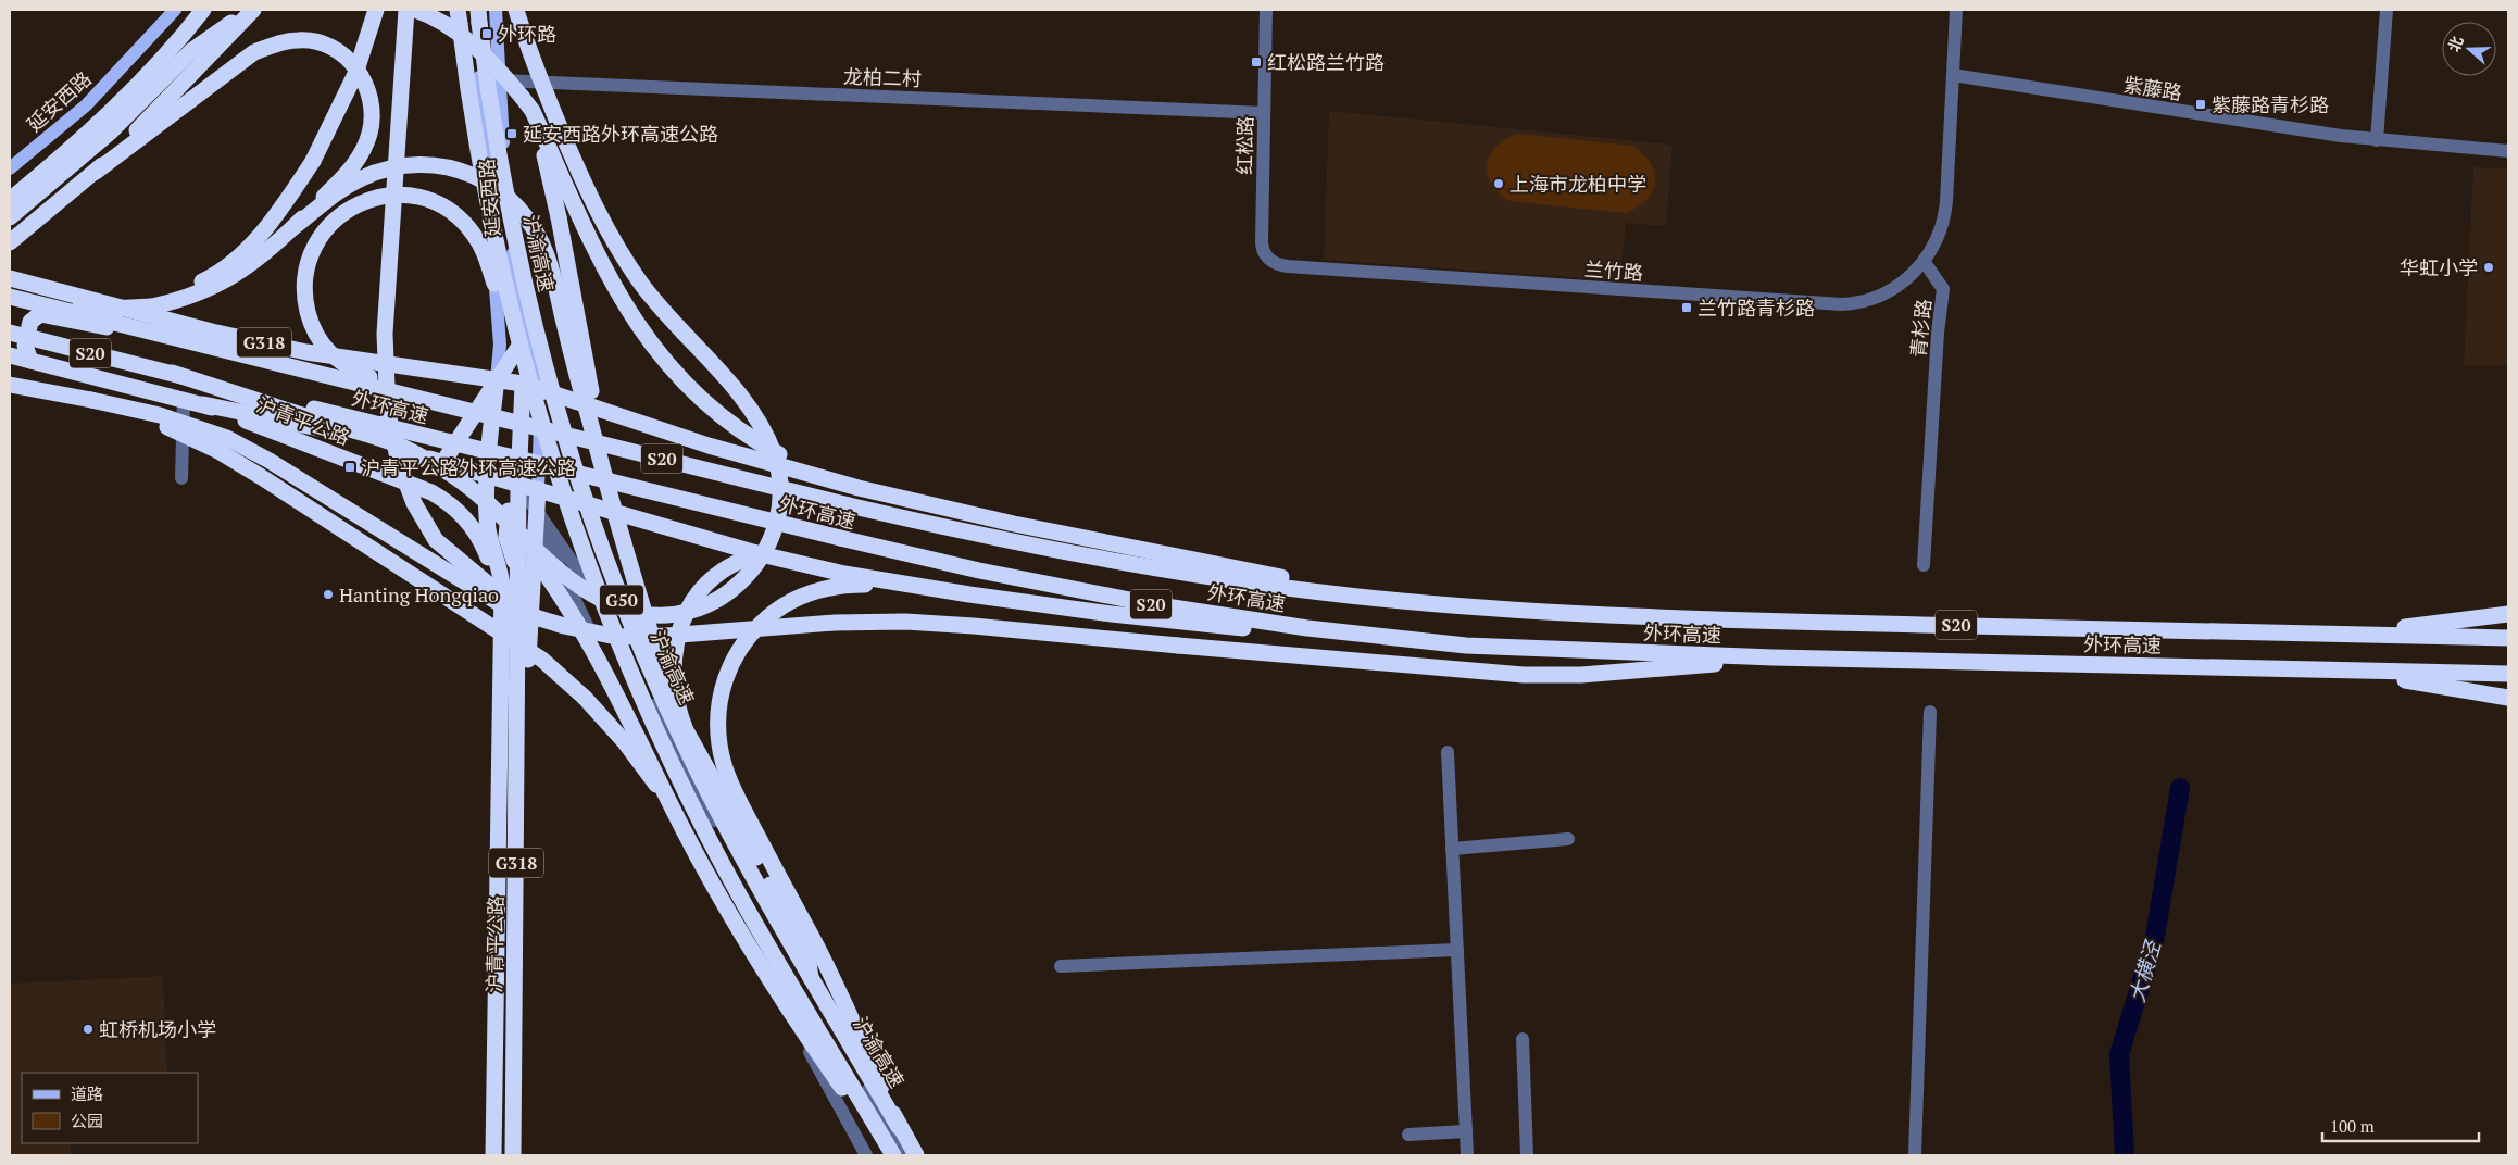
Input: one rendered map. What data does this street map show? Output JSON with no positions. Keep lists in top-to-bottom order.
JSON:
{
  "streets": {
    "highway": [
      "沪渝高速",
      "G318",
      "S20",
      "外环高速",
      "沪青平公路",
      "G50"
    ],
    "main road": ["延安西路"],
    "street": [
      "龙柏二村",
      "紫藤路",
      "红松路",
      "兰竹路",
      "青杉路"
    ]
  },
  "crossings": [
    ["龙柏二村", "延安西路"],
    ["龙柏二村", "红松路"],
    ["延安西路", "沪渝高速"],
    ["延安西路", "G318"],
    ["延安西路", "沪青平公路"],
    ["红松路", "兰竹路"],
    ["兰竹路", "青杉路"],
    ["G318", "沪青平公路"]
  ],
  "water": ["大横泾"],
  "places": {
    "transit": [
      "外环路",
      "红松路兰竹路",
      "紫藤路青杉路",
      "延安西路外环高速公路",
      "兰竹路青杉路",
      "沪青平公路外环高速公路"
    ],
    "other": [
      "上海市龙柏中学",
      "华虹小学",
      "Hanting Hongqiao",
      "虹桥机场小学"
    ]
  },
  "legend": ["道路", "公园"],
  "scale_bar": "100 m",
  "north": "left"
}
